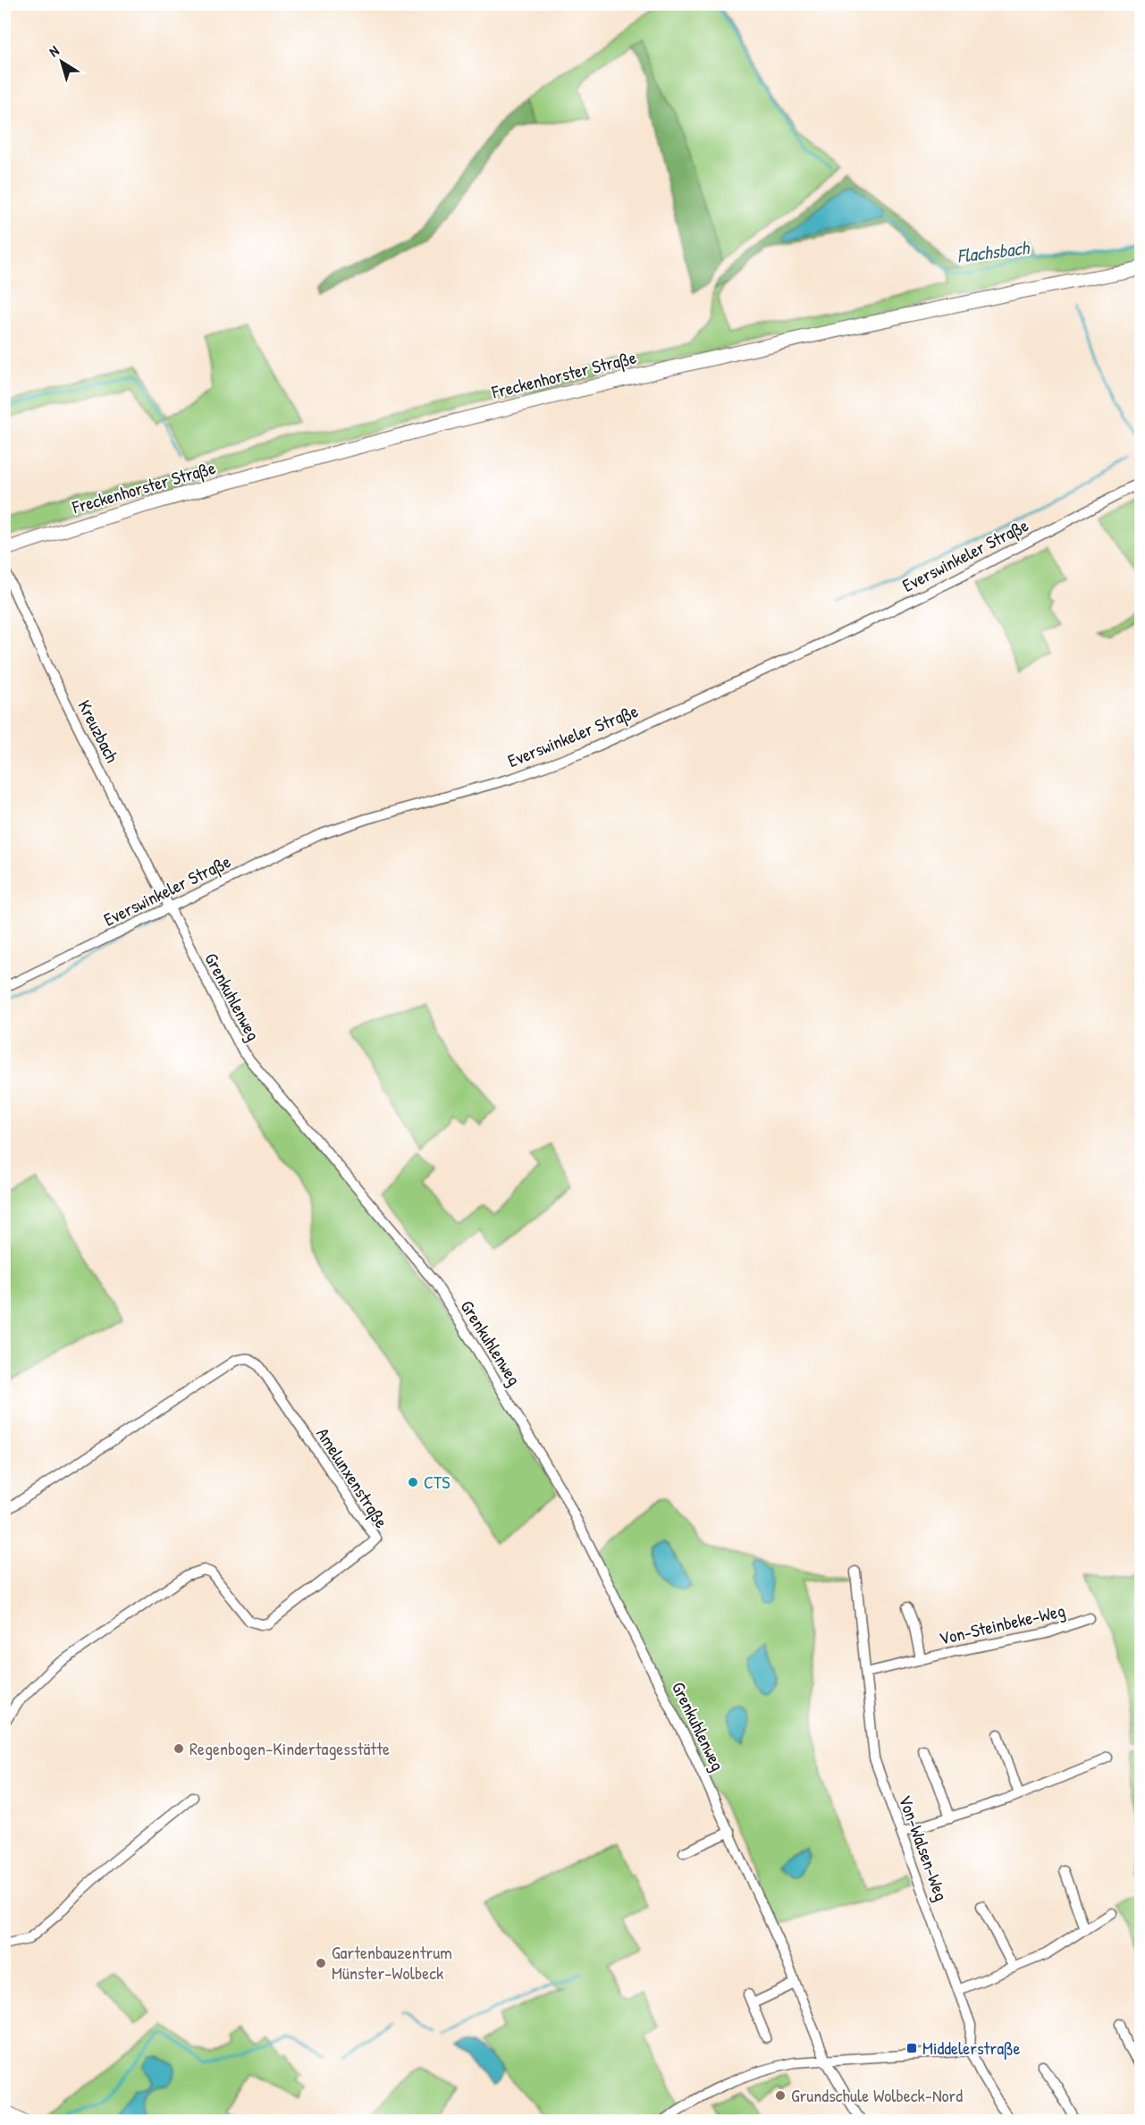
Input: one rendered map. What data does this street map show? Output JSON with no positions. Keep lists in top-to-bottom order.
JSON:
{
  "streets": {
    "main road": ["Freckenhorster Straße"],
    "street": [
      "Everswinkeler Straße",
      "Kreuzbach",
      "Grenkuhlenweg",
      "Amelunxenstraße",
      "Von-Steinbeke-Weg",
      "Von-Walsen-Weg"
    ]
  },
  "crossings": [
    ["Everswinkeler Straße", "Kreuzbach"],
    ["Everswinkeler Straße", "Grenkuhlenweg"],
    ["Kreuzbach", "Grenkuhlenweg"],
    ["Von-Steinbeke-Weg", "Von-Walsen-Weg"]
  ],
  "water": ["Flachsbach"],
  "places": {
    "other": [
      "CTS",
      "Regenbogen-Kindertagesstätte",
      "Gartenbauzentrum Münster-Wolbeck",
      "Grundschule Wolbeck-Nord"
    ],
    "transit": ["Middelerstraße"]
  },
  "north": "top left"
}
